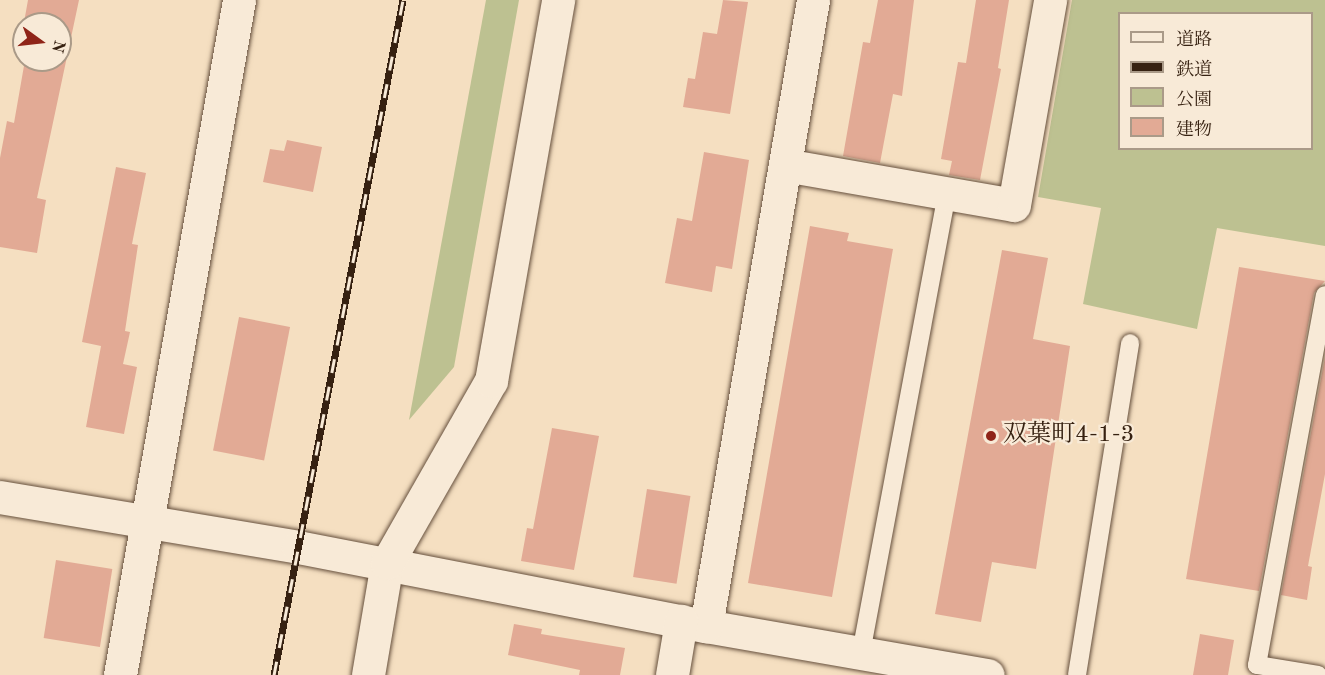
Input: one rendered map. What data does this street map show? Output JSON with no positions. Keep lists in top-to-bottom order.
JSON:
{
  "places": ["双葉町4-1-3"],
  "legend": [
    "道路",
    "鉄道",
    "公園",
    "建物"
  ],
  "north": "right"
}
